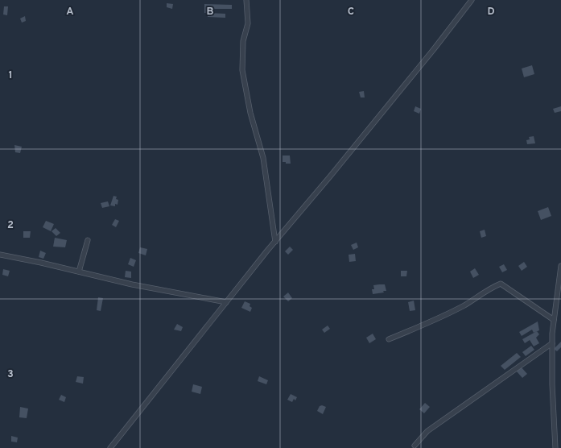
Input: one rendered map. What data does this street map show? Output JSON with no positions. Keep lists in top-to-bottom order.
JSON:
{
  "grid": {
    "columns": [
      "A",
      "B",
      "C",
      "D"
    ],
    "rows": ["1", "2", "3"]
  }
}
